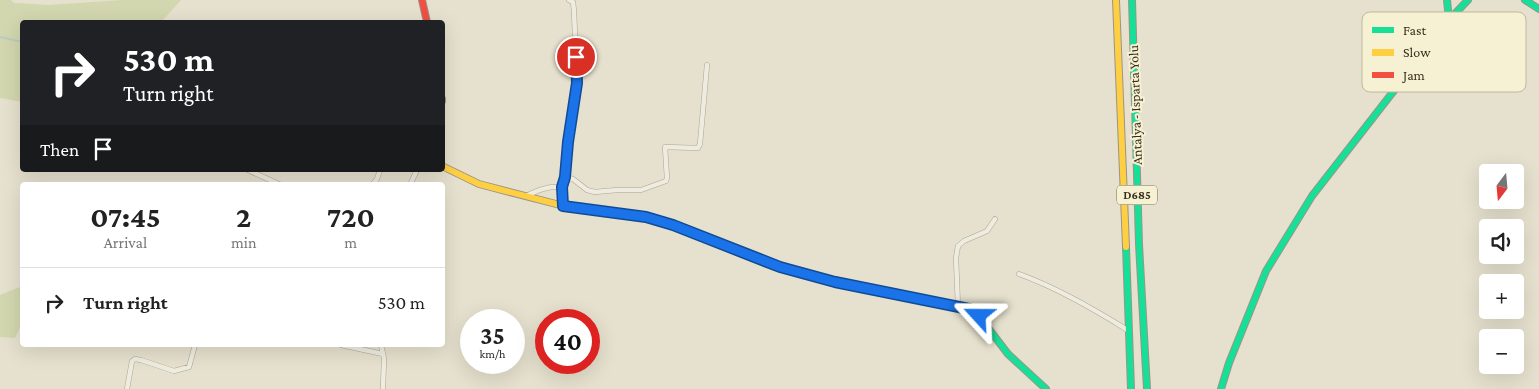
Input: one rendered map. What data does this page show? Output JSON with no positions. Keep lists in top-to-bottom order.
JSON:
{
  "streets": {
    "main road": ["Antalya - Isparta Yolu", "D685"]
  },
  "legend": ["Fast", "Slow", "Jam"],
  "north": "bottom",
  "page": {
    "turn": ["530 m", "Turn right"],
    "then": "Then",
    "map_buttons": ["+", "−"],
    "eta": [
      "07:45",
      "Arrival",
      "2",
      "min",
      "720",
      "m"
    ],
    "list": [
      {
        "name": "Turn right",
        "value": "530 m"
      }
    ],
    "speed": "35 km/h",
    "limit": "40"
  }
}
